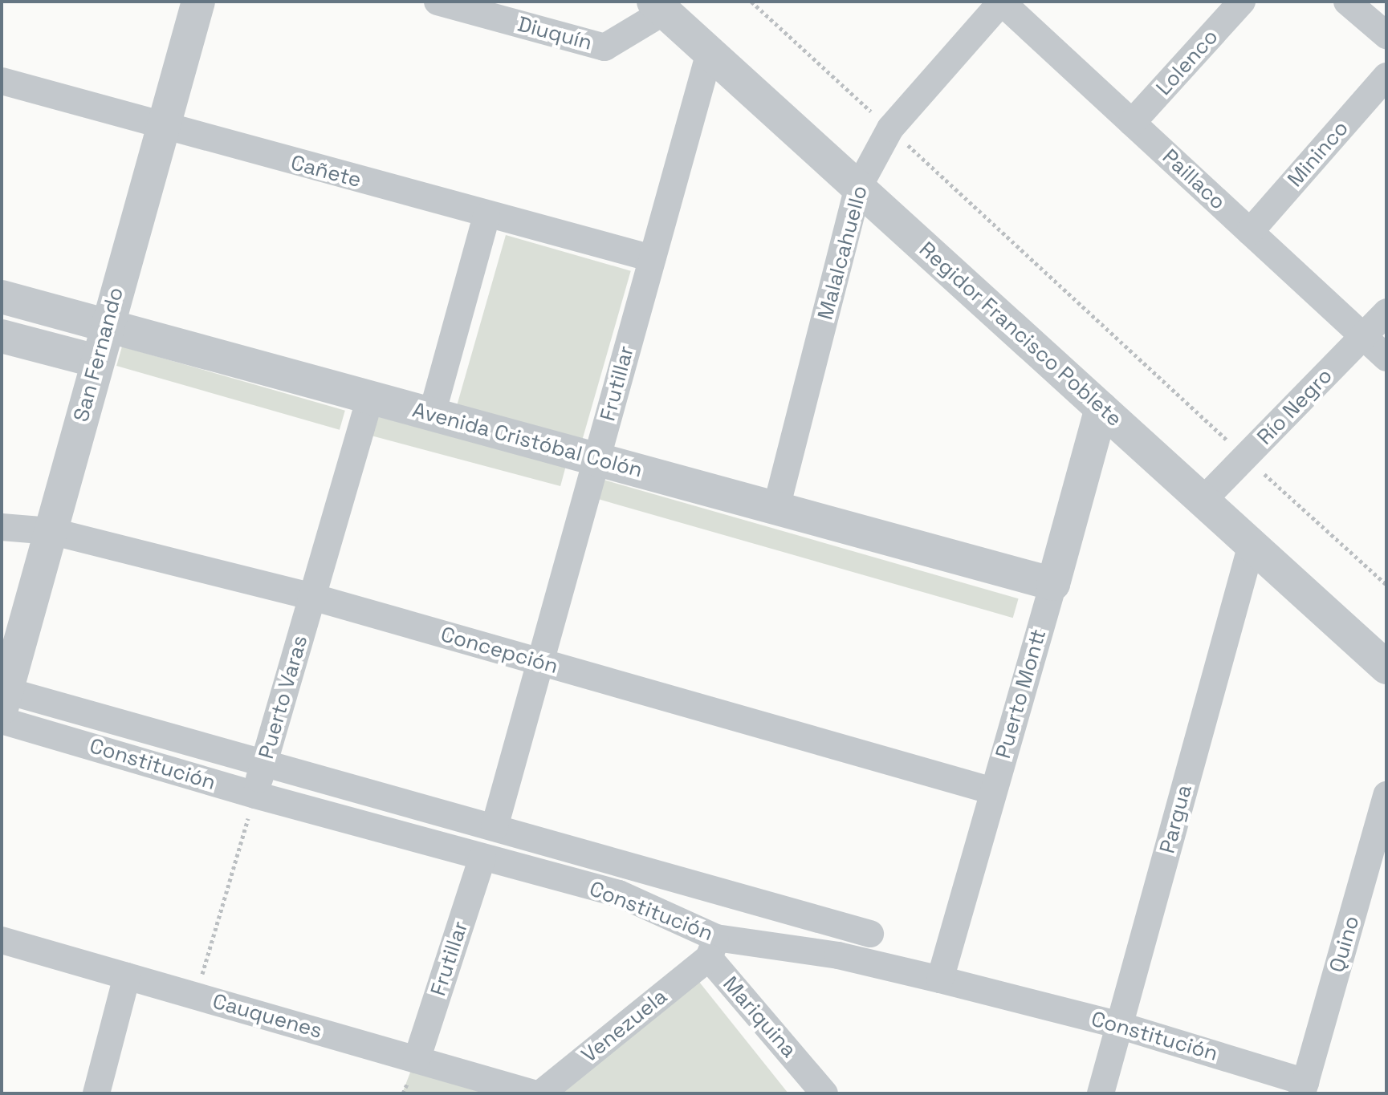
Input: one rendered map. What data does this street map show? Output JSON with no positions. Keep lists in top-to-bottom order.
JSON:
{
  "streets": {
    "street": [
      "Diuquín",
      "Lolenco",
      "Mininco",
      "Cañete",
      "Paillaco",
      "Malalcahuello",
      "Regidor Francisco Poblete",
      "San Fernando",
      "Frutillar",
      "Río Negro",
      "Avenida Cristóbal Colón",
      "Concepción",
      "Puerto Montt",
      "Puerto Varas",
      "Constitución",
      "Pargua",
      "Quino",
      "Cauquenes",
      "Mariquina",
      "Venezuela"
    ]
  },
  "crossings": [
    ["Diuquín", "Regidor Francisco Poblete"],
    ["Lolenco", "Paillaco"],
    ["Mininco", "Paillaco"],
    ["Cañete", "San Fernando"],
    ["Cañete", "Frutillar"],
    ["Paillaco", "Malalcahuello"],
    ["Paillaco", "Río Negro"],
    ["Malalcahuello", "Regidor Francisco Poblete"],
    ["Malalcahuello", "Avenida Cristóbal Colón"],
    ["Regidor Francisco Poblete", "Frutillar"],
    ["Regidor Francisco Poblete", "Río Negro"],
    ["Regidor Francisco Poblete", "Puerto Montt"],
    ["Regidor Francisco Poblete", "Pargua"],
    ["San Fernando", "Avenida Cristóbal Colón"],
    ["San Fernando", "Concepción"],
    ["San Fernando", "Constitución"],
    ["Frutillar", "Avenida Cristóbal Colón"],
    ["Frutillar", "Concepción"],
    ["Frutillar", "Constitución"],
    ["Frutillar", "Cauquenes"],
    ["Avenida Cristóbal Colón", "Puerto Montt"],
    ["Avenida Cristóbal Colón", "Puerto Varas"],
    ["Concepción", "Puerto Montt"],
    ["Concepción", "Puerto Varas"],
    ["Puerto Montt", "Constitución"],
    ["Puerto Varas", "Constitución"],
    ["Constitución", "Pargua"],
    ["Constitución", "Quino"],
    ["Constitución", "Mariquina"],
    ["Constitución", "Venezuela"],
    ["Mariquina", "Venezuela"]
  ]
}
